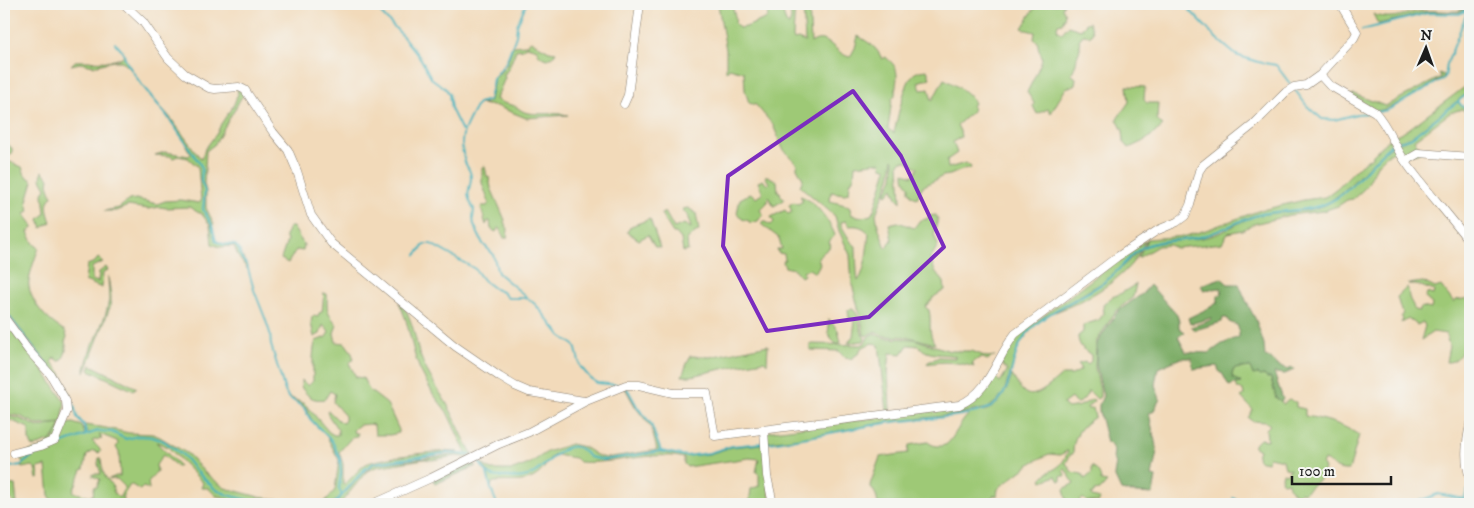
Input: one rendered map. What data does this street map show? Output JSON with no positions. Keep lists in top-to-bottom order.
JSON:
{
  "scale_bar": "100 m",
  "north": "top"
}
